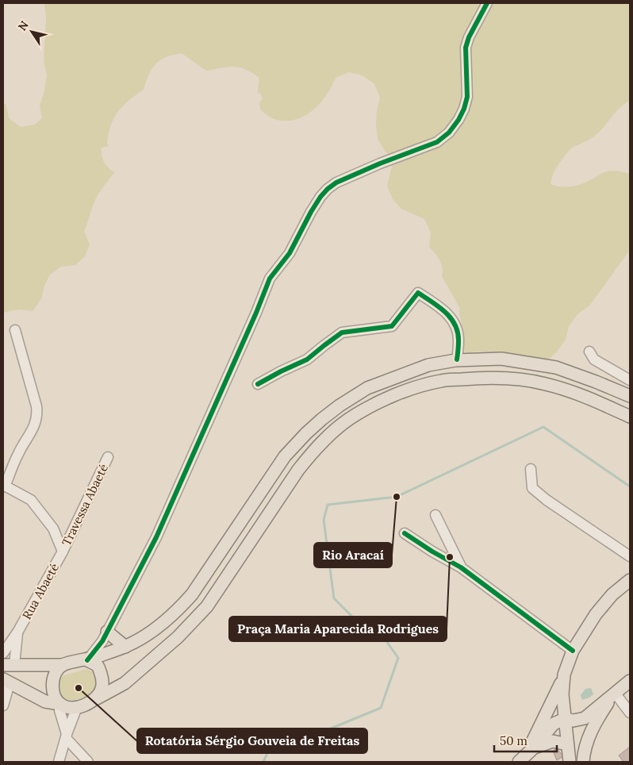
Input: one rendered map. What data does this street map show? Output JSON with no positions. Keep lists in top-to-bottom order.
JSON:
{
  "streets": {
    "street": ["Travessa Abaeté", "Rua Abaeté"]
  },
  "crossings": [
    ["Travessa Abaeté", "Rua Abaeté"]
  ],
  "places": ["Rio Aracaí", "Praça Maria Aparecida Rodrigues", "Rotatória Sérgio Gouveia de Freitas"],
  "scale_bar": "50 m",
  "north": "top left"
}
